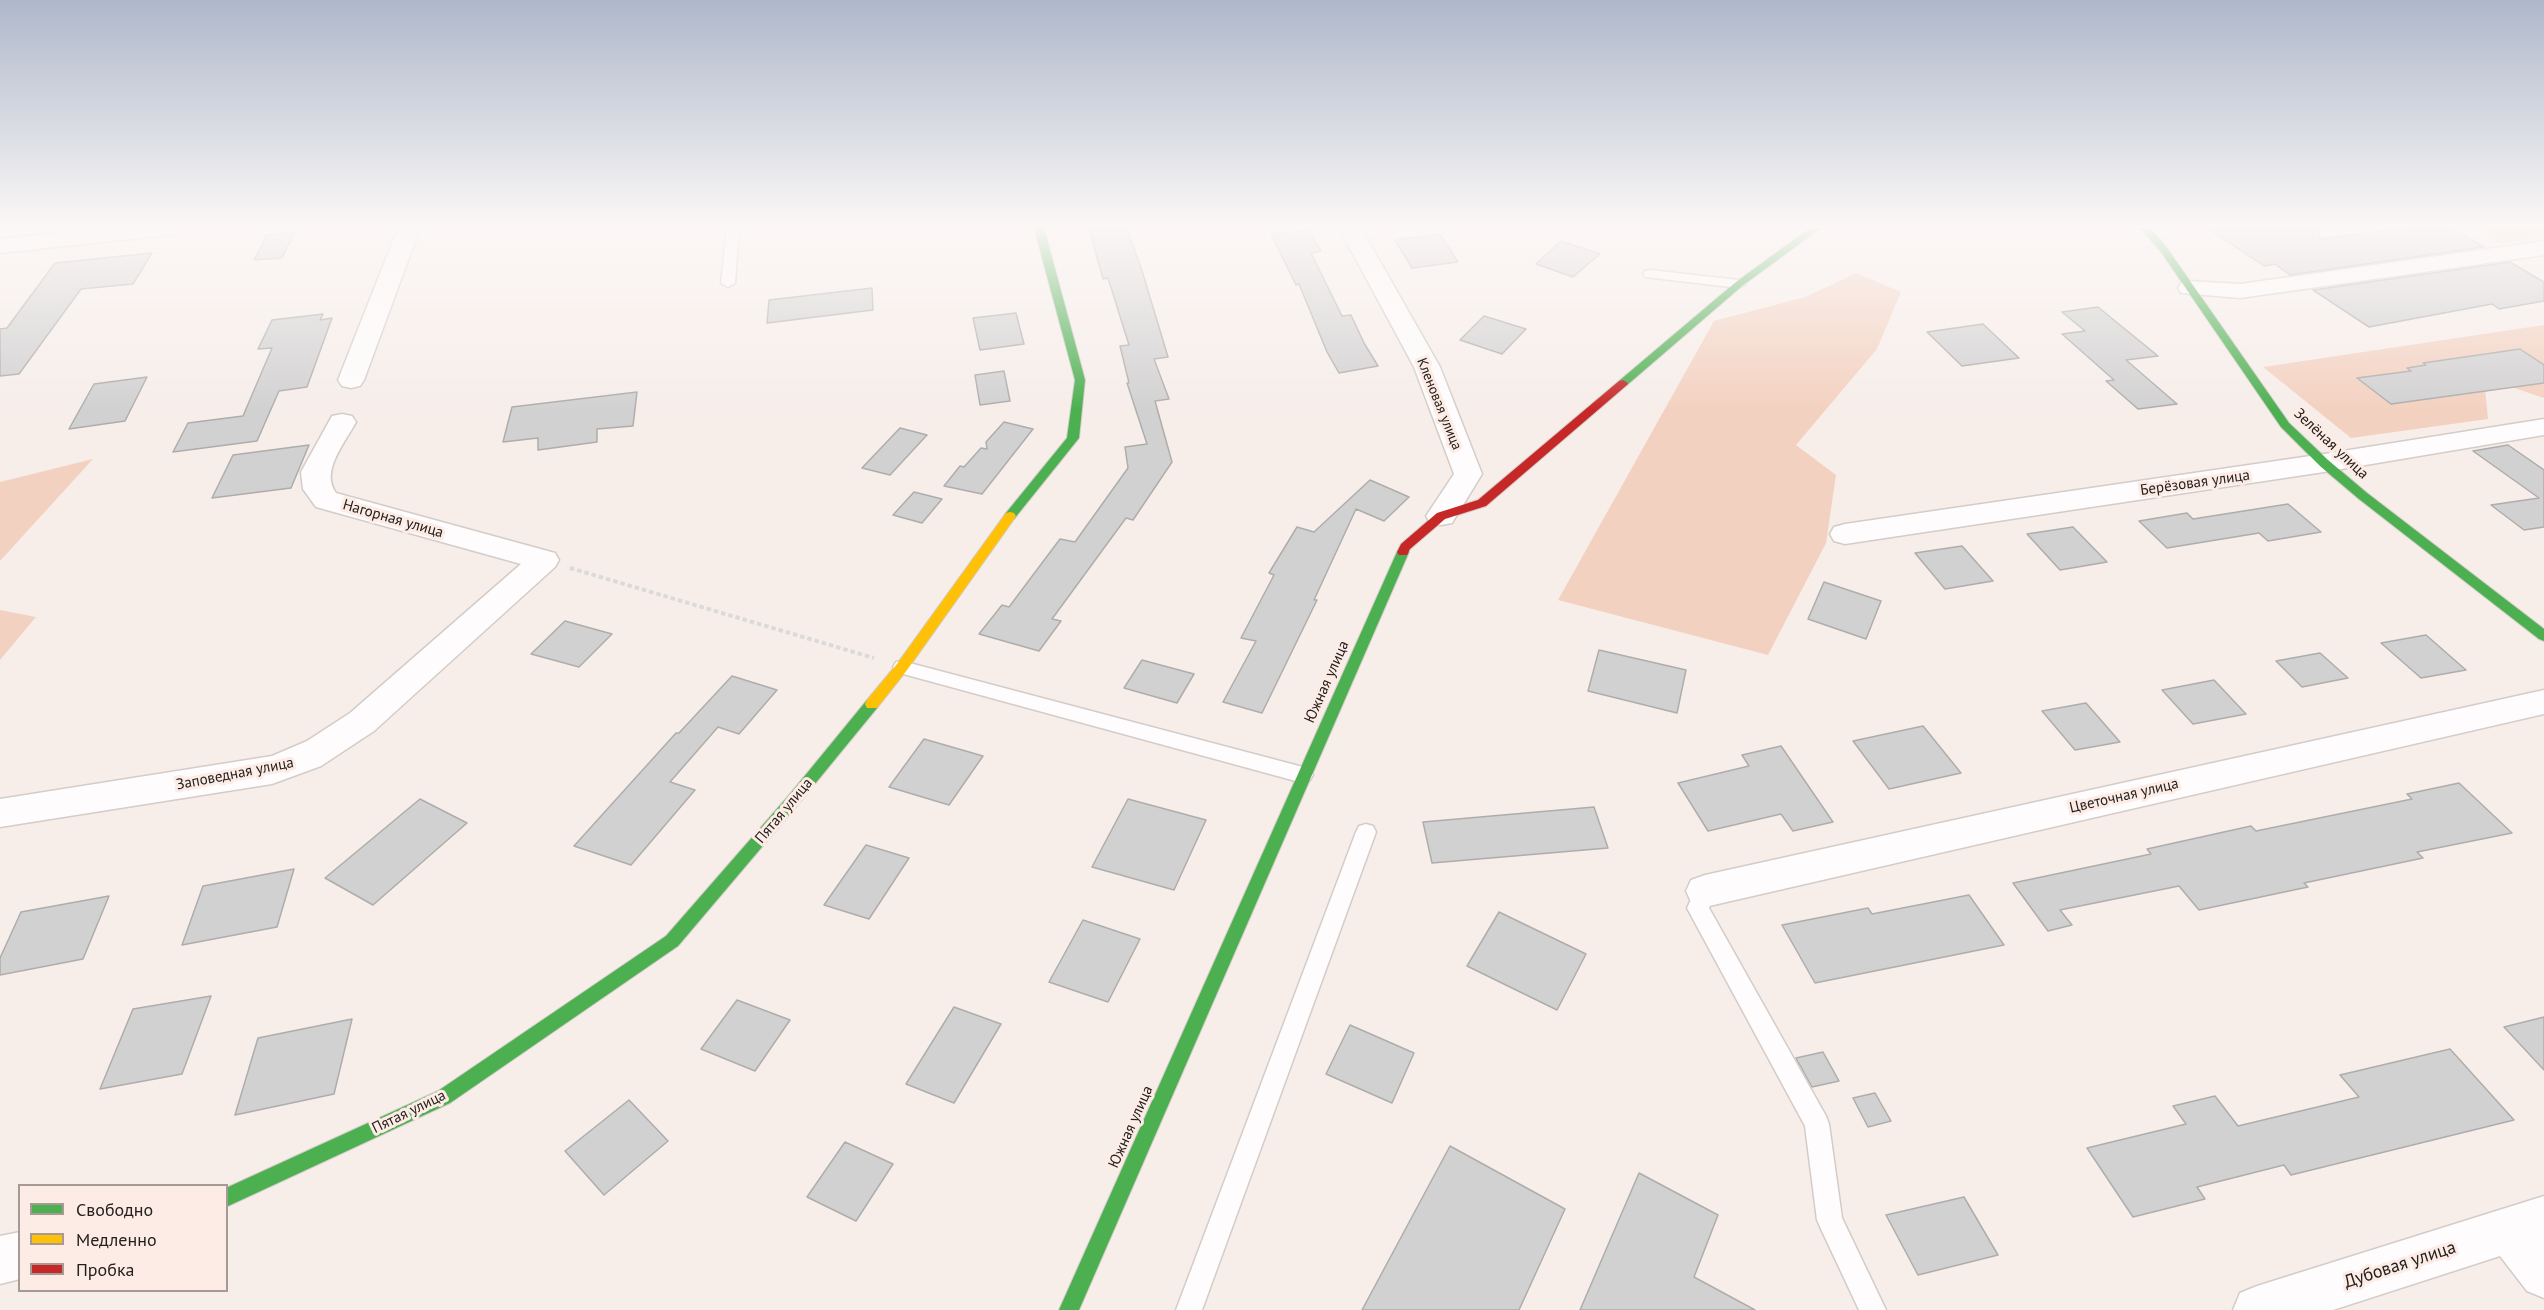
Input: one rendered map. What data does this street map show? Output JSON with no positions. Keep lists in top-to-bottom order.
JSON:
{
  "streets": {
    "street": [
      "Кленовая улица",
      "Зелёная улица",
      "Берёзовая улица",
      "Нагорная улица",
      "Южная улица",
      "Заповедная улица",
      "Цветочная улица",
      "Пятая улица",
      "Дубовая улица"
    ]
  },
  "crossings": [
    ["Кленовая улица", "Южная улица"],
    ["Зелёная улица", "Берёзовая улица"],
    ["Нагорная улица", "Заповедная улица"]
  ],
  "legend": ["Свободно", "Медленно", "Пробка"]
}
